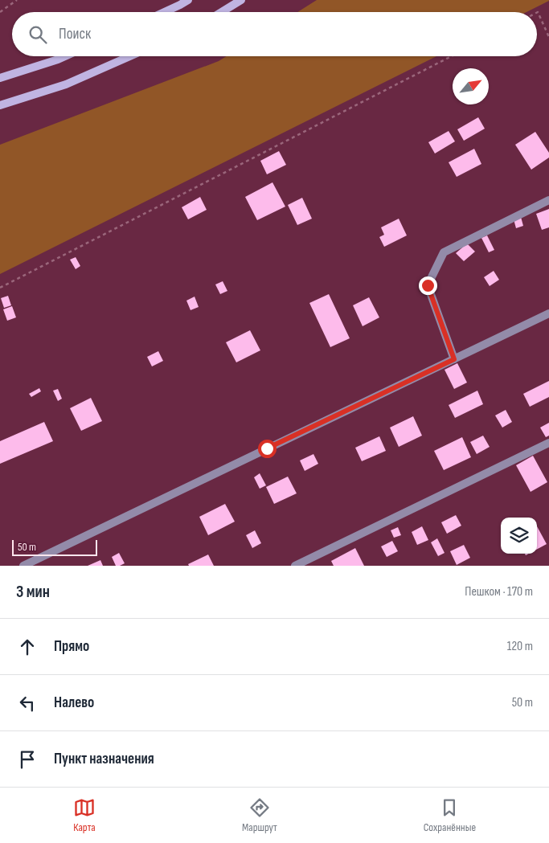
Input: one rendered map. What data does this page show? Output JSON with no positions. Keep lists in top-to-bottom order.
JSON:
{
  "scale_bar": "50 m",
  "north": "top right",
  "page": {
    "search": "Поиск",
    "scale": "50 m",
    "heading": ["3 мин", "Пешком · 170 m"],
    "list": [
      ["Прямо", "120 m"],
      ["Налево", "50 m"],
      "Пункт назначения"
    ],
    "nav": ["Карта", "Маршрут", "Сохранённые"]
  }
}
